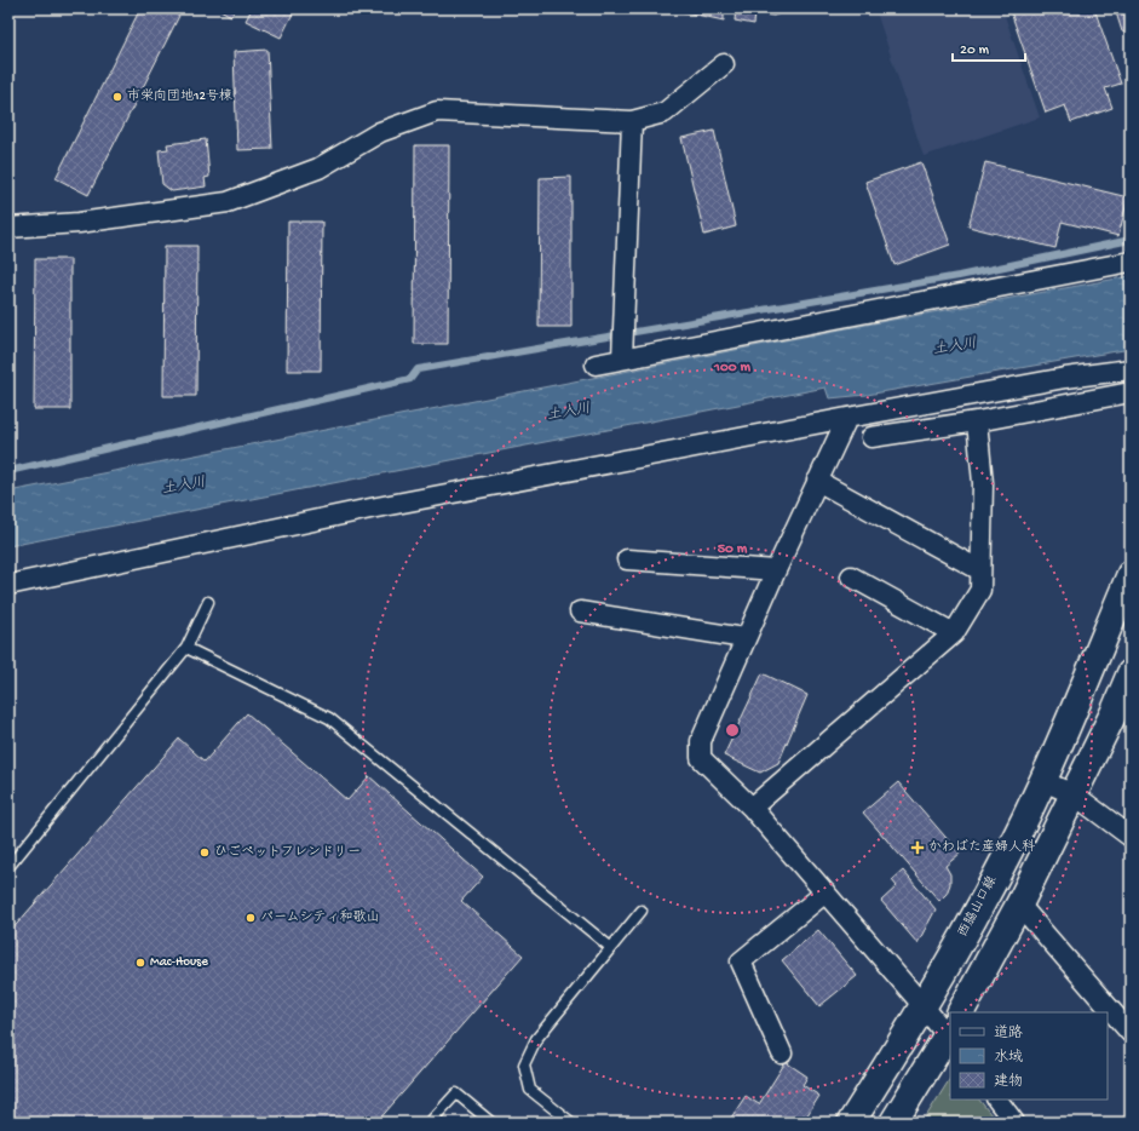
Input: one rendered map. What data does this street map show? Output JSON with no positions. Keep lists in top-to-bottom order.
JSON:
{
  "streets": {
    "street": ["西脇山口線"]
  },
  "water": ["土入川"],
  "places": {
    "other": [
      "市栄向団地12号棟",
      "ひごペットフレンドリー",
      "パームシティ和歌山",
      "Mac-House"
    ],
    "health": ["かわばた産婦人科"]
  },
  "legend": ["道路", "水域", "建物"],
  "scale_bar": "20 m",
  "rings": ["100 m", "50 m"]
}
